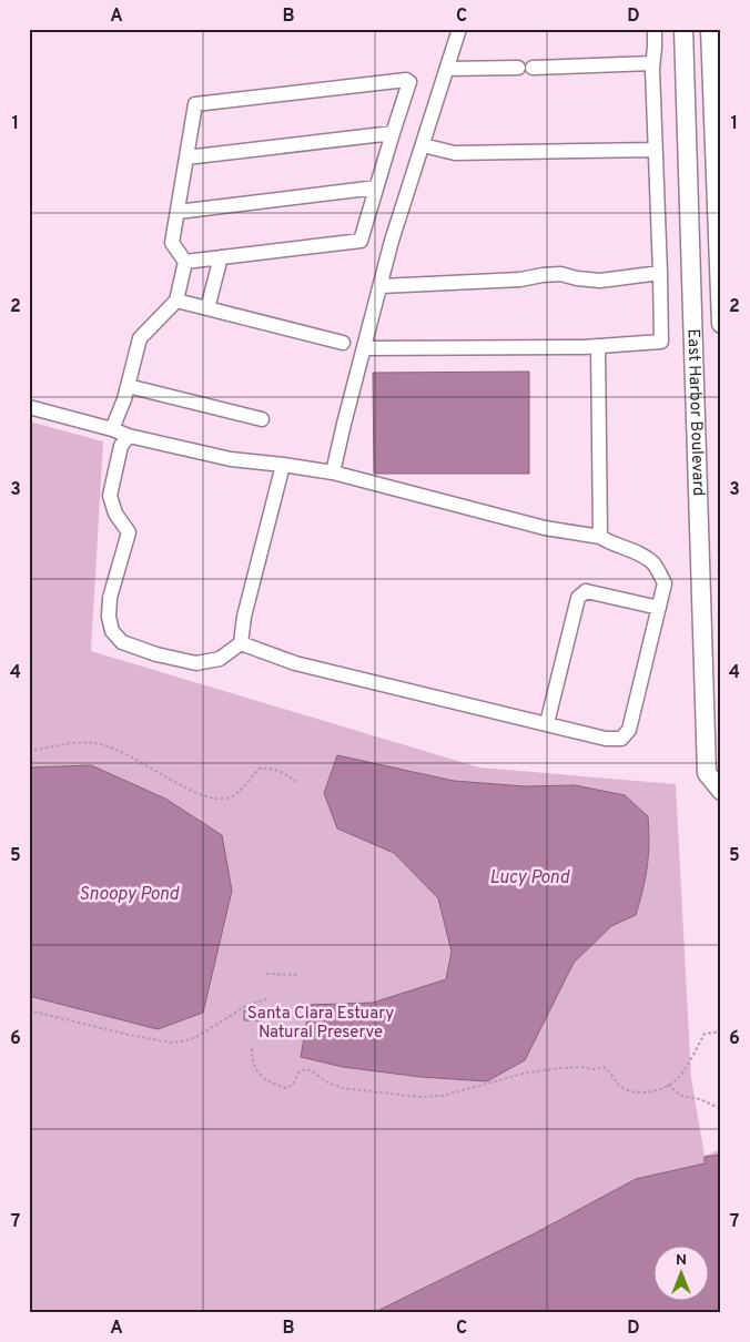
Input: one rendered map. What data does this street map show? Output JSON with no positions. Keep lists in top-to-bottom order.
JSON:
{
  "streets": {
    "main road": ["East Harbor Boulevard"]
  },
  "water": ["Lucy Pond", "Snoopy Pond"],
  "parks": ["Santa Clara Estuary Natural Preserve"],
  "north": "top",
  "grid": {
    "columns": [
      "A",
      "B",
      "C",
      "D"
    ],
    "rows": [
      "1",
      "2",
      "3",
      "4",
      "5",
      "6",
      "7"
    ]
  }
}
